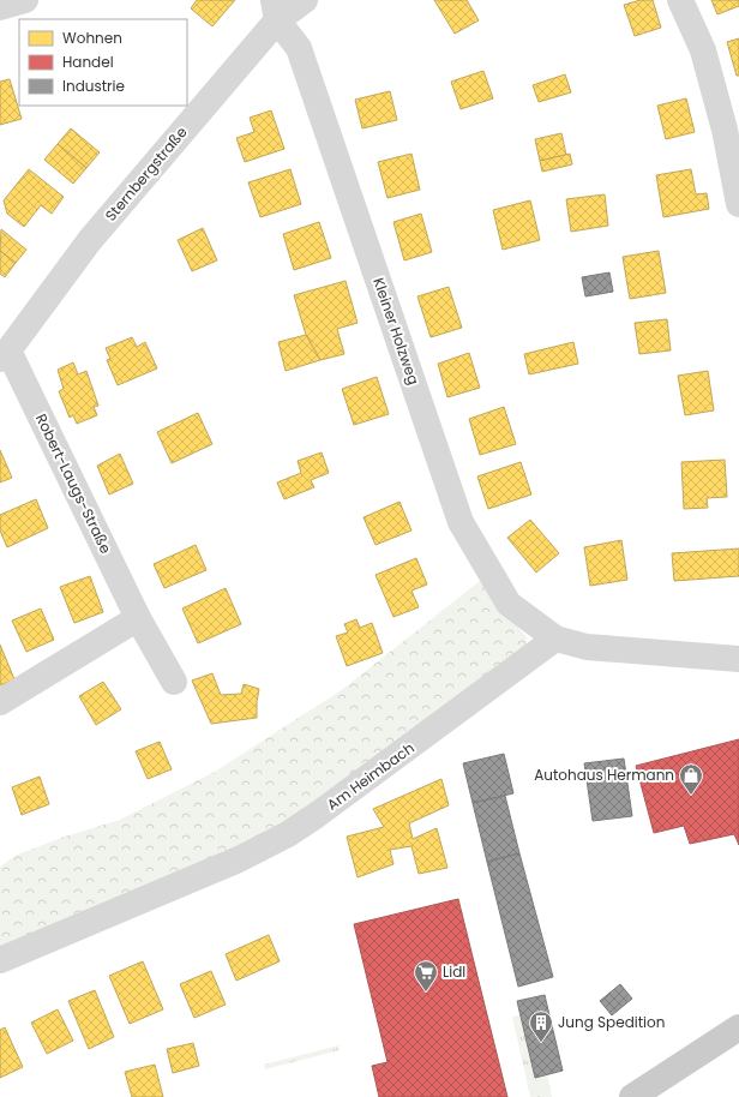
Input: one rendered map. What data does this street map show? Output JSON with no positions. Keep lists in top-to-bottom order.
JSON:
{
  "streets": {
    "street": [
      "Sternbergstraße",
      "Kleiner Holzweg",
      "Robert-Laugs-Straße",
      "Am Heimbach"
    ]
  },
  "crossings": [
    ["Sternbergstraße", "Kleiner Holzweg"],
    ["Sternbergstraße", "Robert-Laugs-Straße"],
    ["Kleiner Holzweg", "Am Heimbach"]
  ],
  "places": {
    "shop": ["Autohaus Hermann"],
    "supermarket": ["Lidl"],
    "building": ["Jung Spedition"]
  },
  "legend": ["Wohnen", "Handel", "Industrie"]
}
